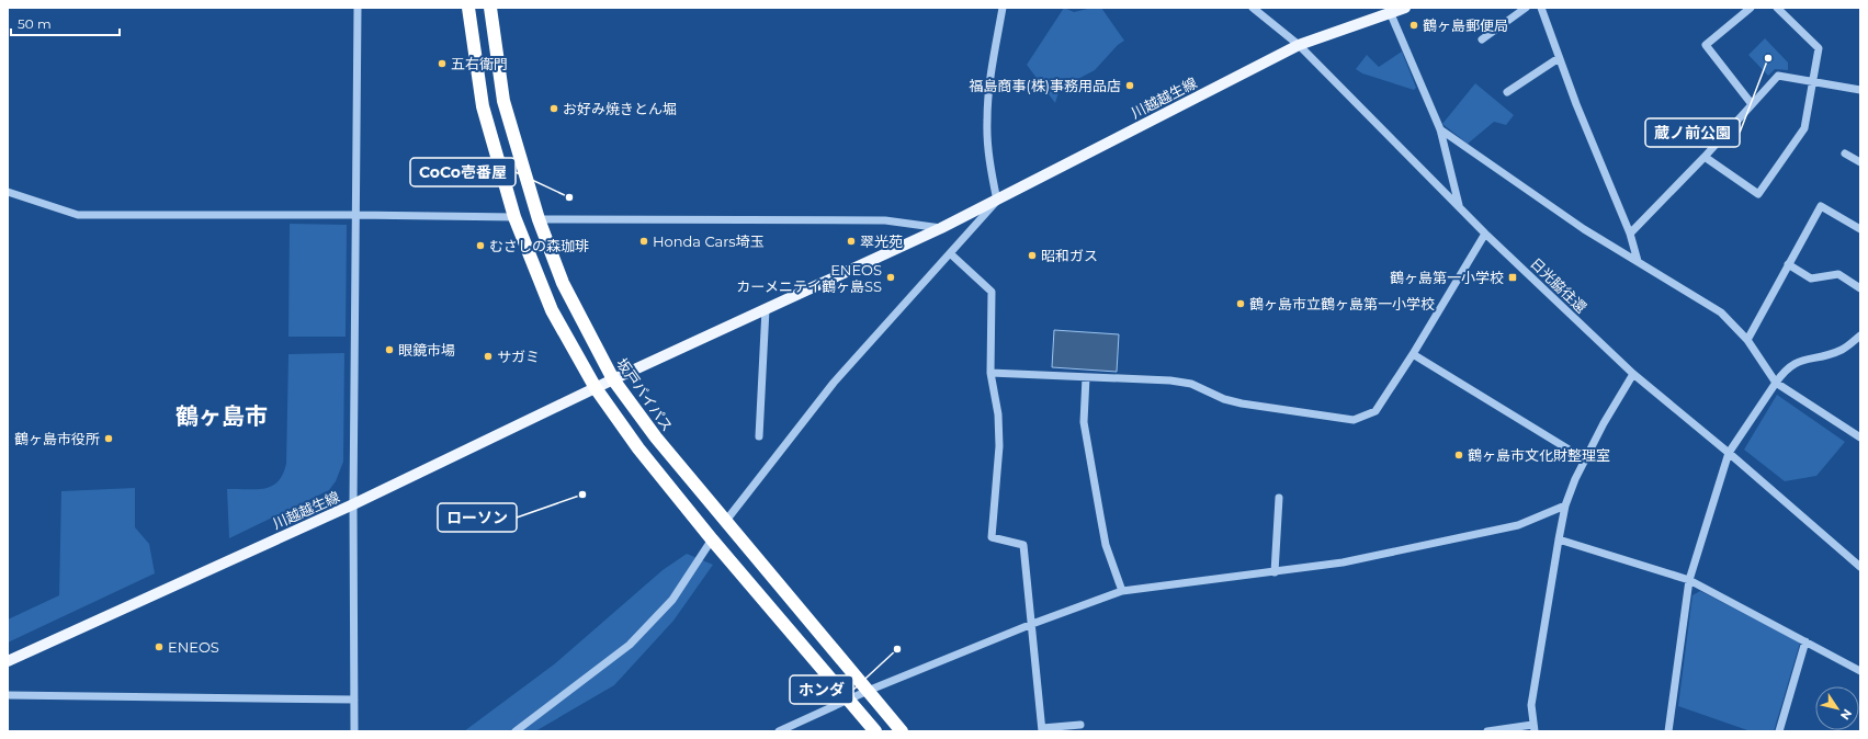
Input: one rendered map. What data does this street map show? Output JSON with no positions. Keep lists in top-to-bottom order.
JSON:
{
  "streets": {
    "highway": ["坂戸バイパス"],
    "main road": ["川越越生線"],
    "street": ["日光脇往還"]
  },
  "crossings": [
    ["川越越生線", "日光脇往還"],
    ["川越越生線", "坂戸バイパス"]
  ],
  "districts": ["鶴ヶ島市"],
  "places": {
    "other": [
      "鶴ヶ島郵便局",
      "蔵ノ前公園",
      "五右衛門",
      "福島商事(株)事務用品店",
      "お好み焼きとん堀",
      "CoCo壱番屋",
      "Honda Cars埼玉",
      "翠光苑",
      "むさしの森珈琲",
      "昭和ガス",
      "ENEOS カーメニテイ鶴ヶ島SS",
      "鶴ヶ島市立鶴ヶ島第一小学校",
      "眼鏡市場",
      "サガミ",
      "鶴ヶ島市役所",
      "鶴ヶ島市文化財整理室",
      "ローソン",
      "ENEOS",
      "ホンダ"
    ],
    "transit": ["鶴ヶ島第一小学校"]
  },
  "scale_bar": "50 m",
  "north": "bottom right"
}
